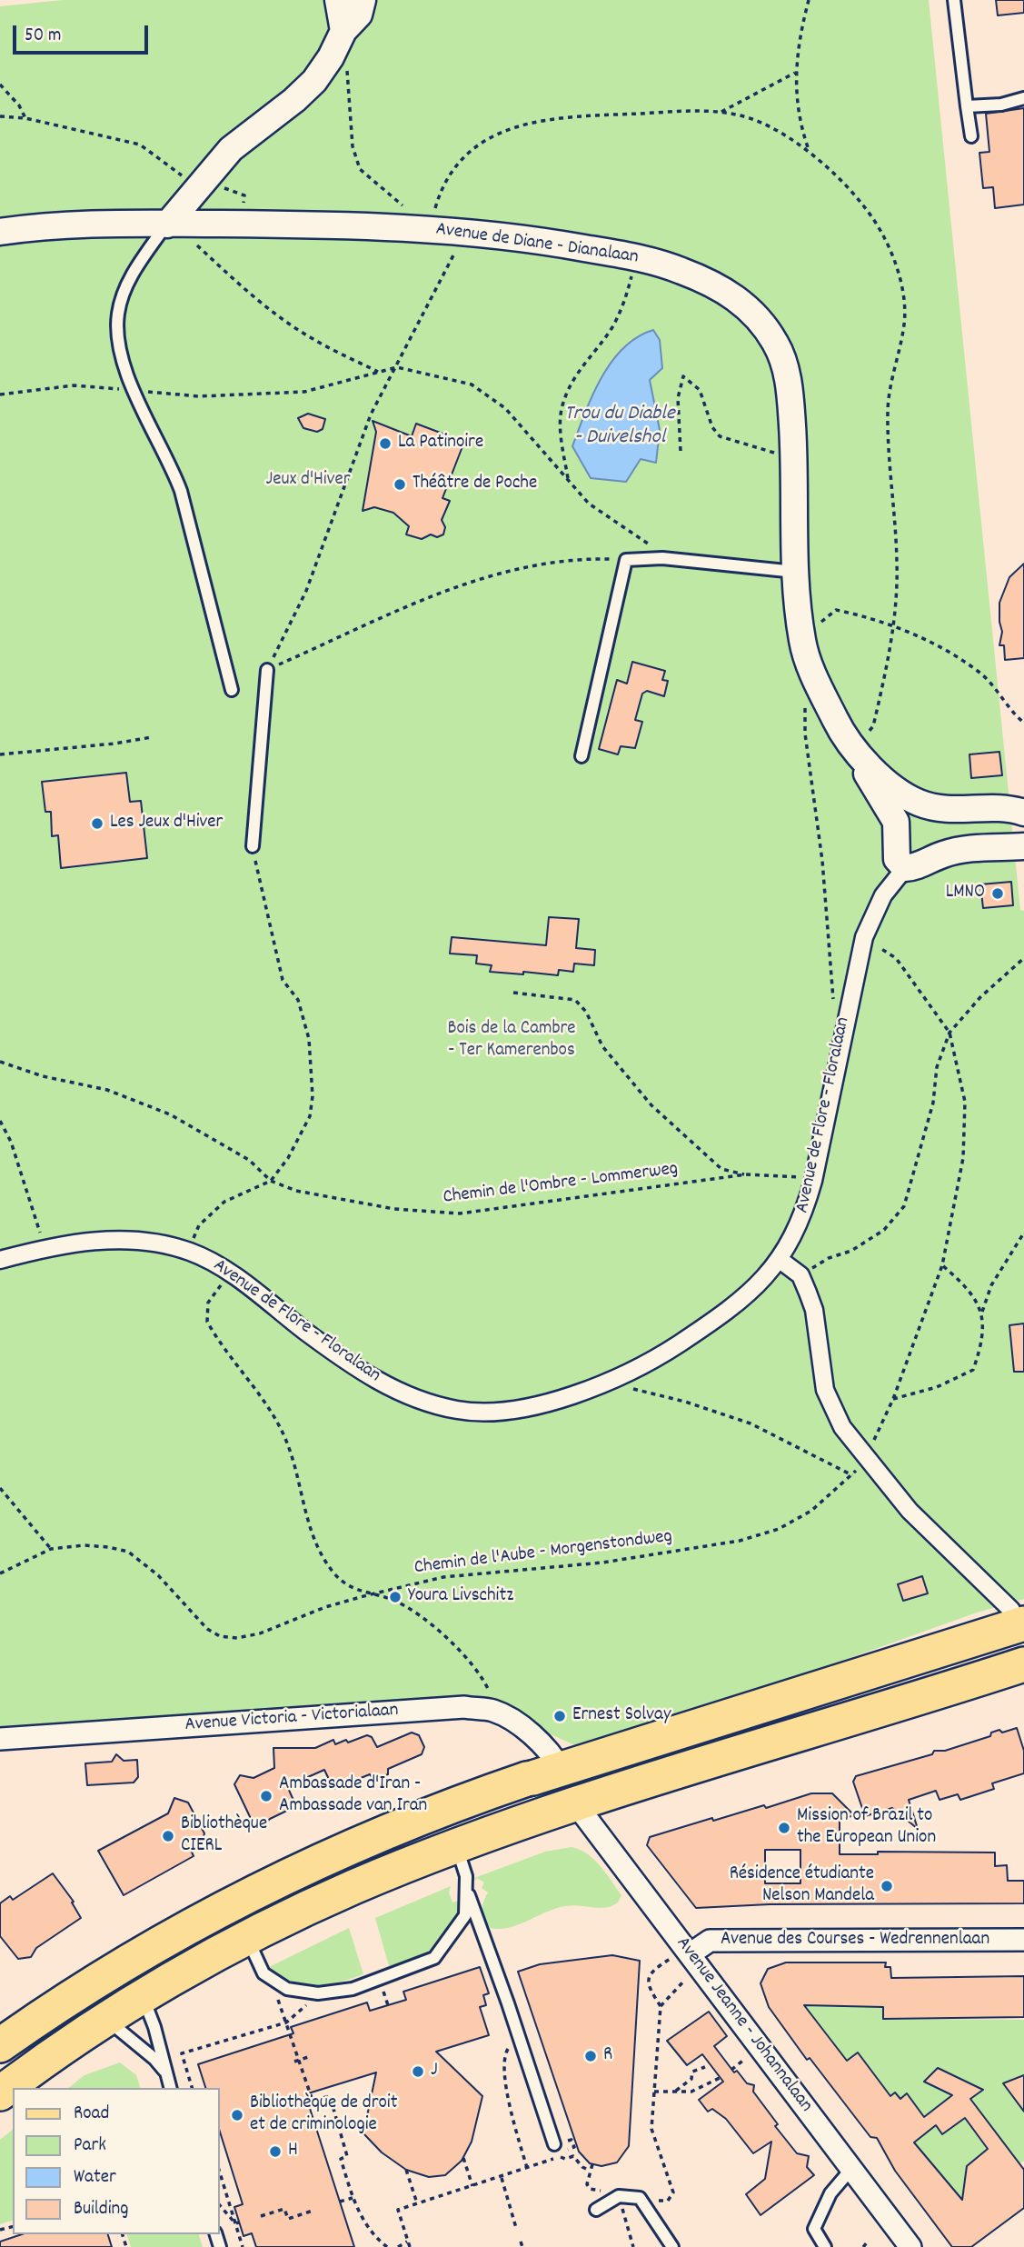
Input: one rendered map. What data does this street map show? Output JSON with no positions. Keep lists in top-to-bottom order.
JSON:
{
  "streets": {
    "street": [
      "Avenue de Diane - Dianalaan",
      "Avenue de Flore - Floralaan",
      "Avenue Victoria - Victorialaan",
      "Avenue des Courses - Wedrennenlaan",
      "Avenue Jeanne - Johannalaan"
    ],
    "path": ["Chemin de l'Ombre - Lommerweg", "Chemin de l'Aube - Morgenstondweg"]
  },
  "crossings": [
    ["Avenue de Flore - Floralaan", "Chemin de l'Ombre - Lommerweg"],
    ["Avenue de Flore - Floralaan", "Chemin de l'Aube - Morgenstondweg"],
    ["Avenue des Courses - Wedrennenlaan", "Avenue Jeanne - Johannalaan"]
  ],
  "water": ["Trou du Diable - Duivelshol"],
  "parks": ["Jeux d'Hiver", "Bois de la Cambre - Ter Kamerenbos"],
  "places": [
    "La Patinoire",
    "Théâtre de Poche",
    "Les Jeux d'Hiver",
    "LMNO",
    "Youra Livschitz",
    "Ernest Solvay",
    "Ambassade d'Iran - Ambassade van Iran",
    "Mission of Brazil to the European Union",
    "Bibliothèque CIERL",
    "Résidence étudiante Nelson Mandela",
    "R",
    "J",
    "Bibliothèque de droit et de criminologie",
    "H"
  ],
  "legend": [
    "Road",
    "Park",
    "Water",
    "Building"
  ],
  "scale_bar": "50 m"
}
